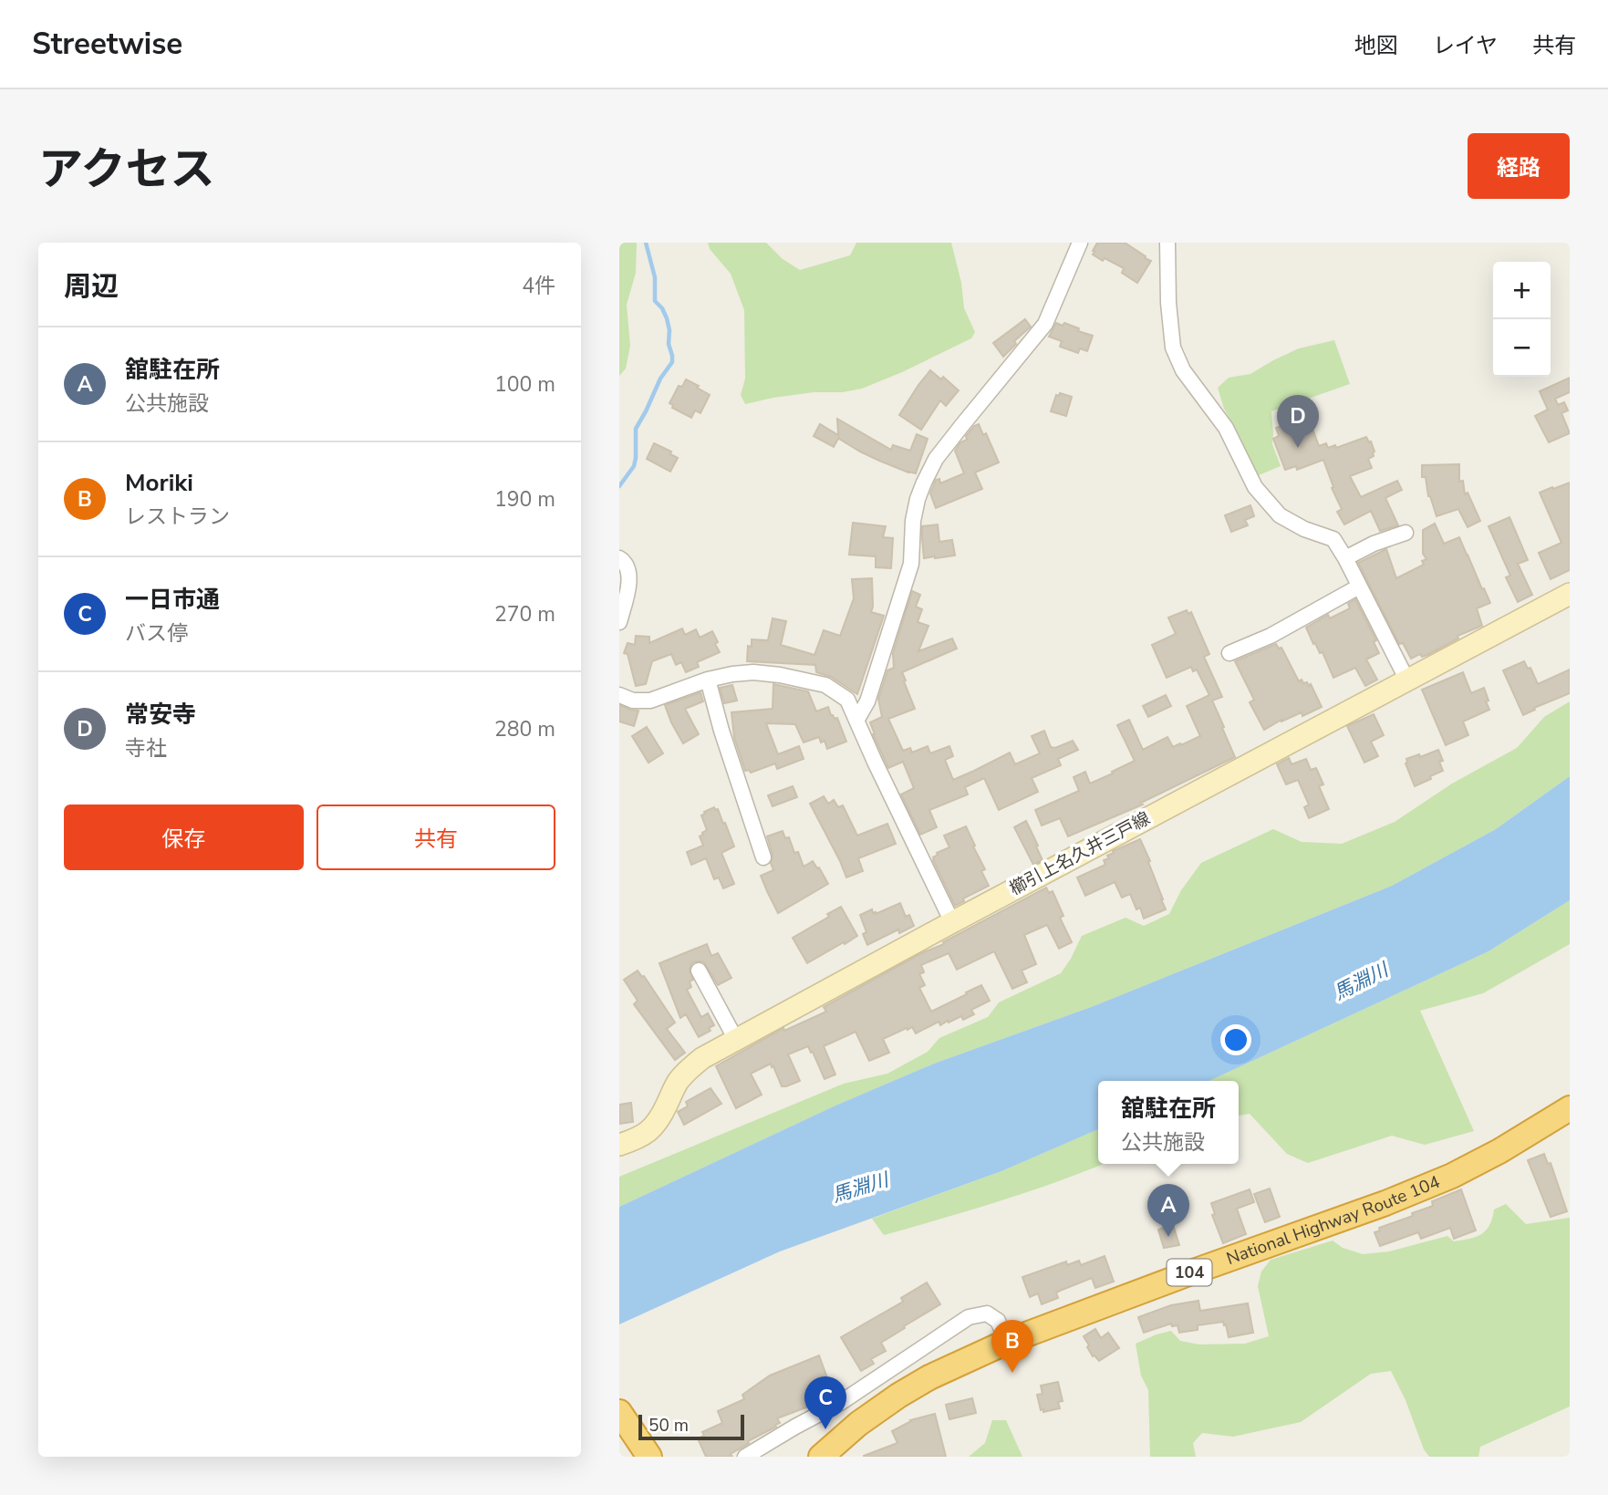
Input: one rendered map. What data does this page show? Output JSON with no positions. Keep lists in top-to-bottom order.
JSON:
{
  "streets": {
    "highway": ["National Highway Route 104", "104"],
    "main road": ["櫛引上名久井三戸線"]
  },
  "water": ["馬淵川"],
  "scale_bar": "50 m",
  "page": {
    "header": "Streetwise",
    "nav": ["地図", "レイヤ", "共有"],
    "title": "アクセス",
    "buttons": [
      "経路",
      ["保存", "共有"]
    ],
    "heading": ["周辺", "4件"],
    "map_buttons": ["+", "−"],
    "list": [
      {
        "mark": "A",
        "name": "舘駐在所",
        "note": "公共施設",
        "value": "100 m"
      },
      {
        "mark": "B",
        "name": "Moriki",
        "note": "レストラン",
        "value": "190 m"
      },
      {
        "mark": "C",
        "name": "一日市通",
        "note": "バス停",
        "value": "270 m"
      },
      {
        "mark": "D",
        "name": "常安寺",
        "note": "寺社",
        "value": "280 m"
      }
    ],
    "pins": [
      "D",
      "A",
      "B",
      "C"
    ],
    "popup": ["舘駐在所", "公共施設"],
    "scale": "50 m"
  }
}
